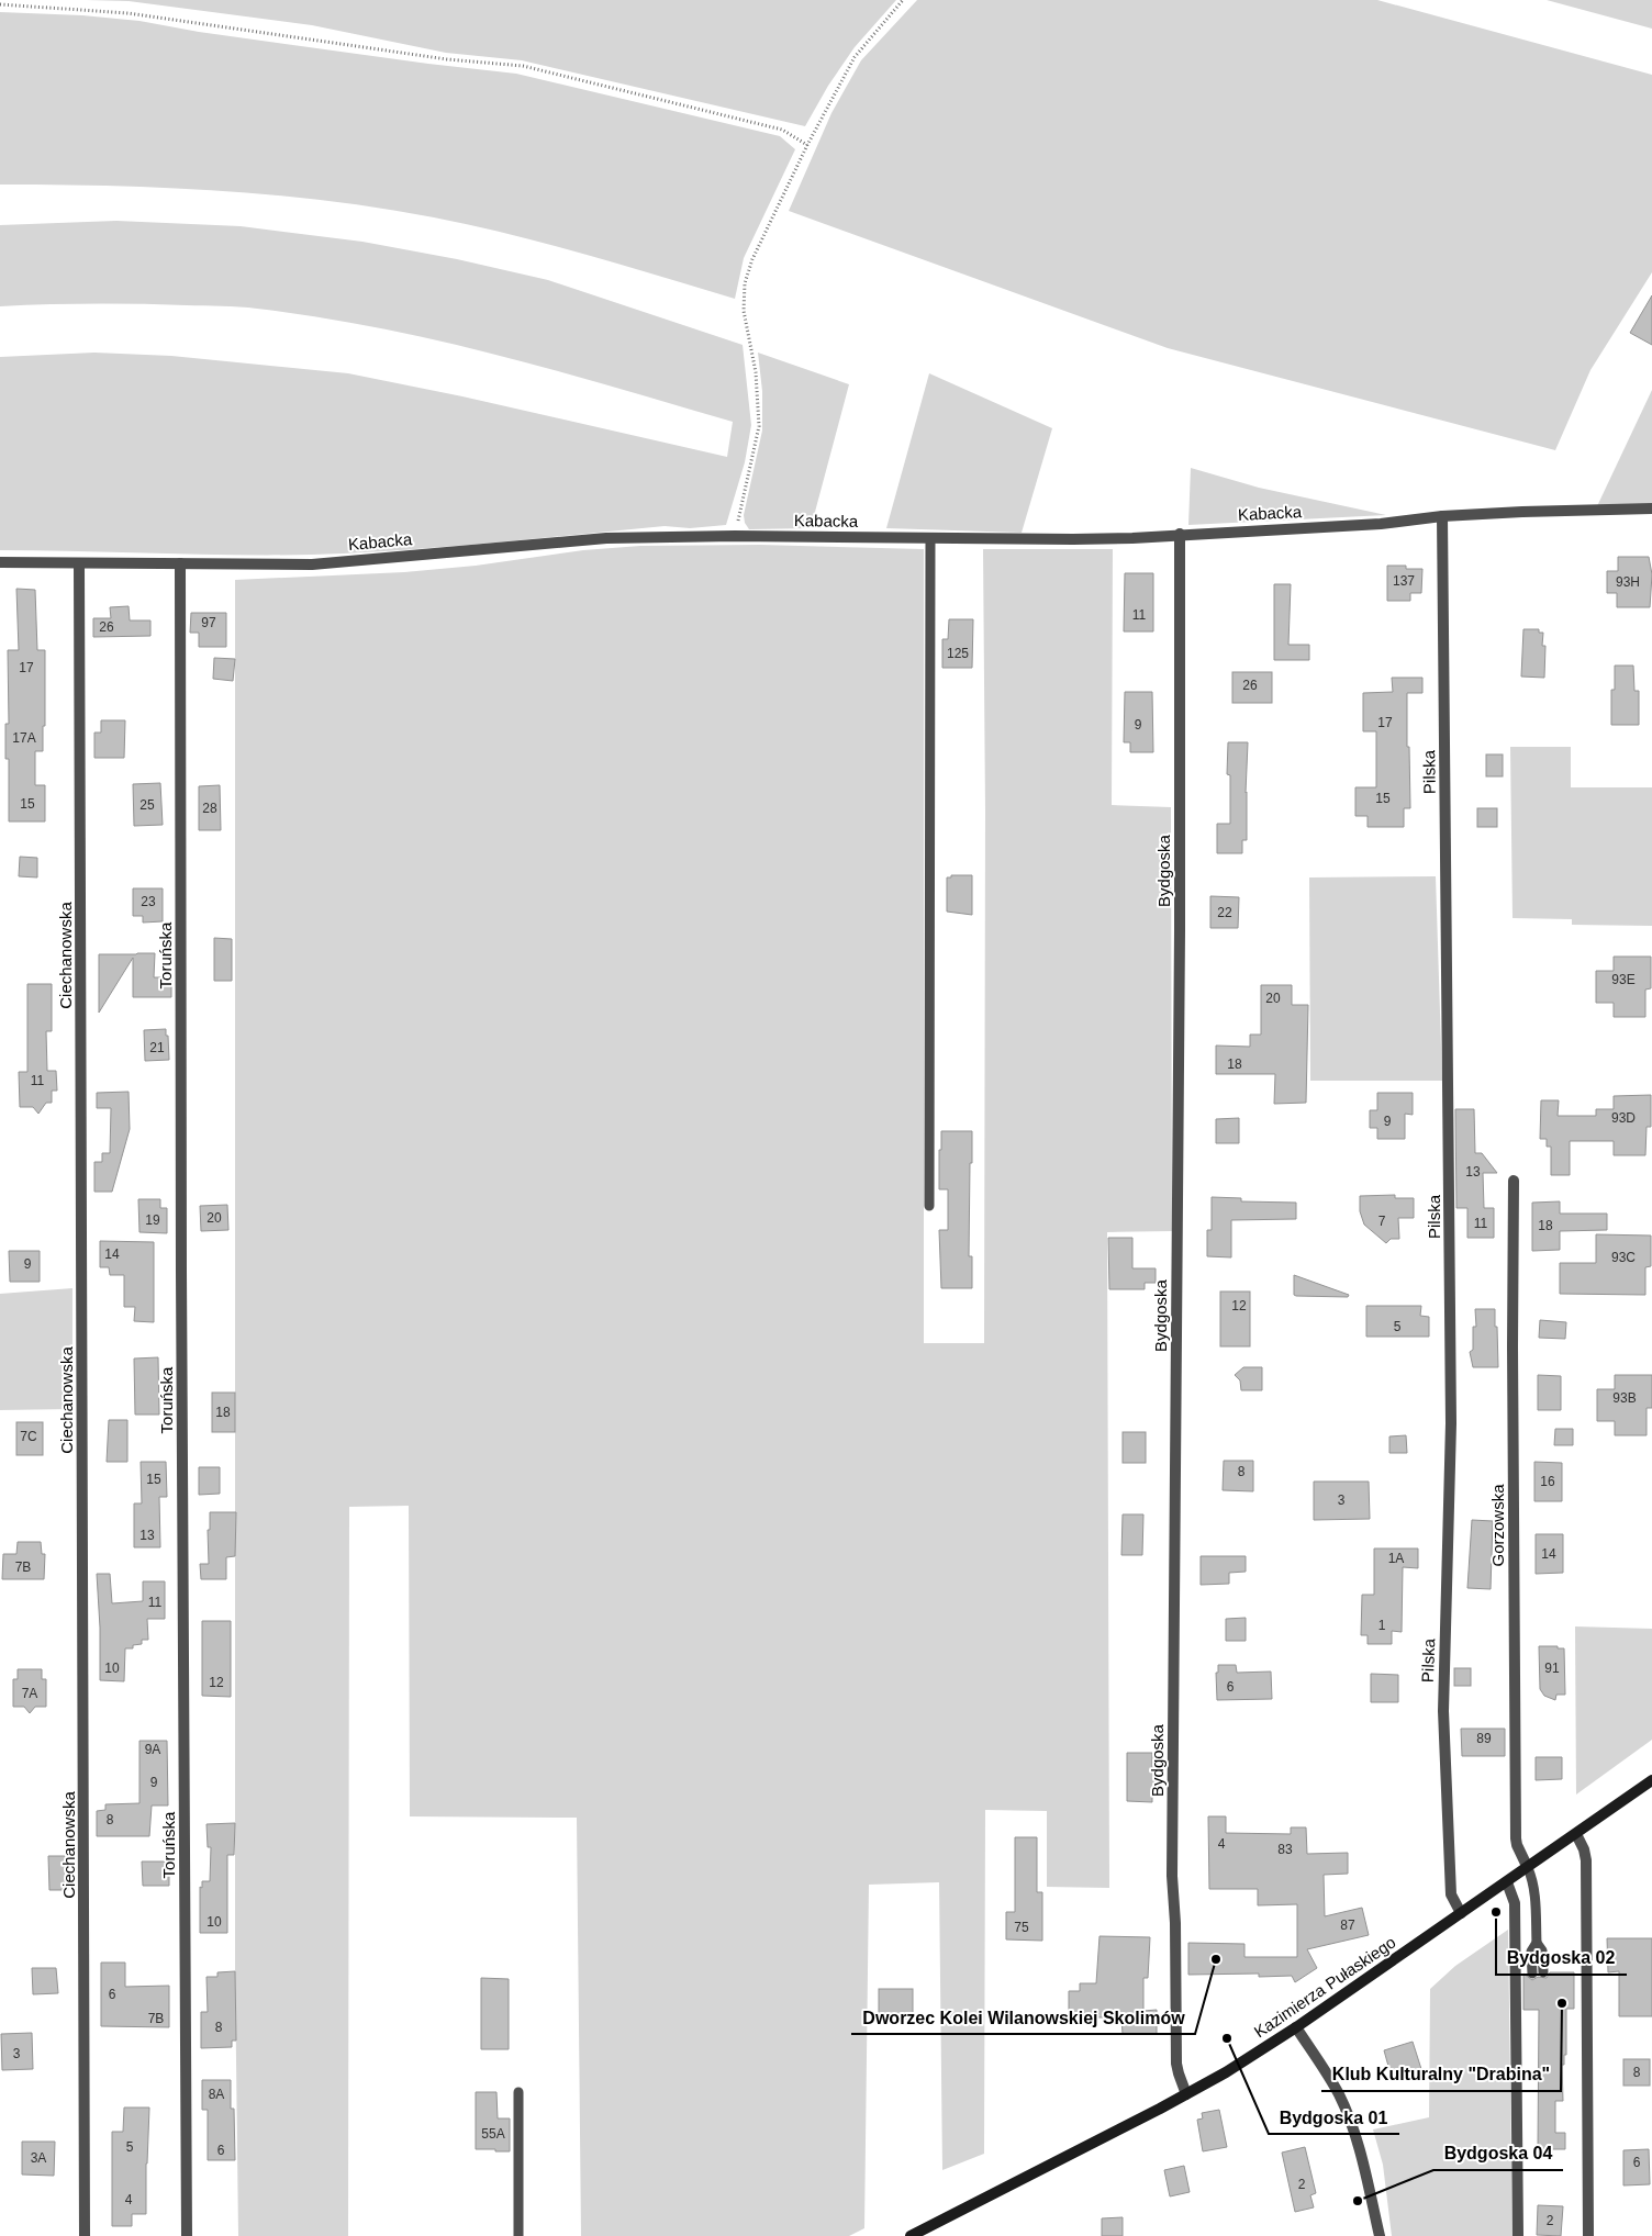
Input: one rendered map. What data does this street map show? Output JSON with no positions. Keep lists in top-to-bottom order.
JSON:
{
  "streets": {
    "main road": ["Kazimierza Pułaskiego"],
    "street": [
      "Kabacka",
      "Pilska",
      "Bydgoska",
      "Ciechanowska",
      "Toruńska",
      "Gorzowska"
    ]
  },
  "crossings": [
    ["Kabacka", "Pilska"],
    ["Kabacka", "Bydgoska"],
    ["Kabacka", "Ciechanowska"],
    ["Kabacka", "Toruńska"],
    ["Pilska", "Kazimierza Pułaskiego"],
    ["Bydgoska", "Kazimierza Pułaskiego"],
    ["Gorzowska", "Kazimierza Pułaskiego"]
  ],
  "places": [
    "Bydgoska 02",
    "Dworzec Kolei Wilanowskiej Skolimów",
    "Klub Kulturalny \"Drabina\"",
    "Bydgoska 01",
    "Bydgoska 04"
  ],
  "house_numbers": [
    "137",
    "93H",
    "11",
    "97",
    "26",
    "125",
    "17",
    "26",
    "17",
    "9",
    "17A",
    "15",
    "15",
    "25",
    "28",
    "23",
    "22",
    "93E",
    "20",
    "21",
    "18",
    "11",
    "93D",
    "9",
    "13",
    "20",
    "19",
    "7",
    "11",
    "18",
    "14",
    "93C",
    "9",
    "12",
    "5",
    "93B",
    "18",
    "7C",
    "8",
    "15",
    "16",
    "3",
    "13",
    "14",
    "1A",
    "7B",
    "11",
    "1",
    "10",
    "91",
    "12",
    "6",
    "7A",
    "89",
    "9A",
    "9",
    "8",
    "4",
    "83",
    "10",
    "87",
    "75",
    "6",
    "7B",
    "8",
    "3",
    "8",
    "8A",
    "55A",
    "5",
    "6",
    "3A",
    "6",
    "2",
    "4",
    "2"
  ]
}
